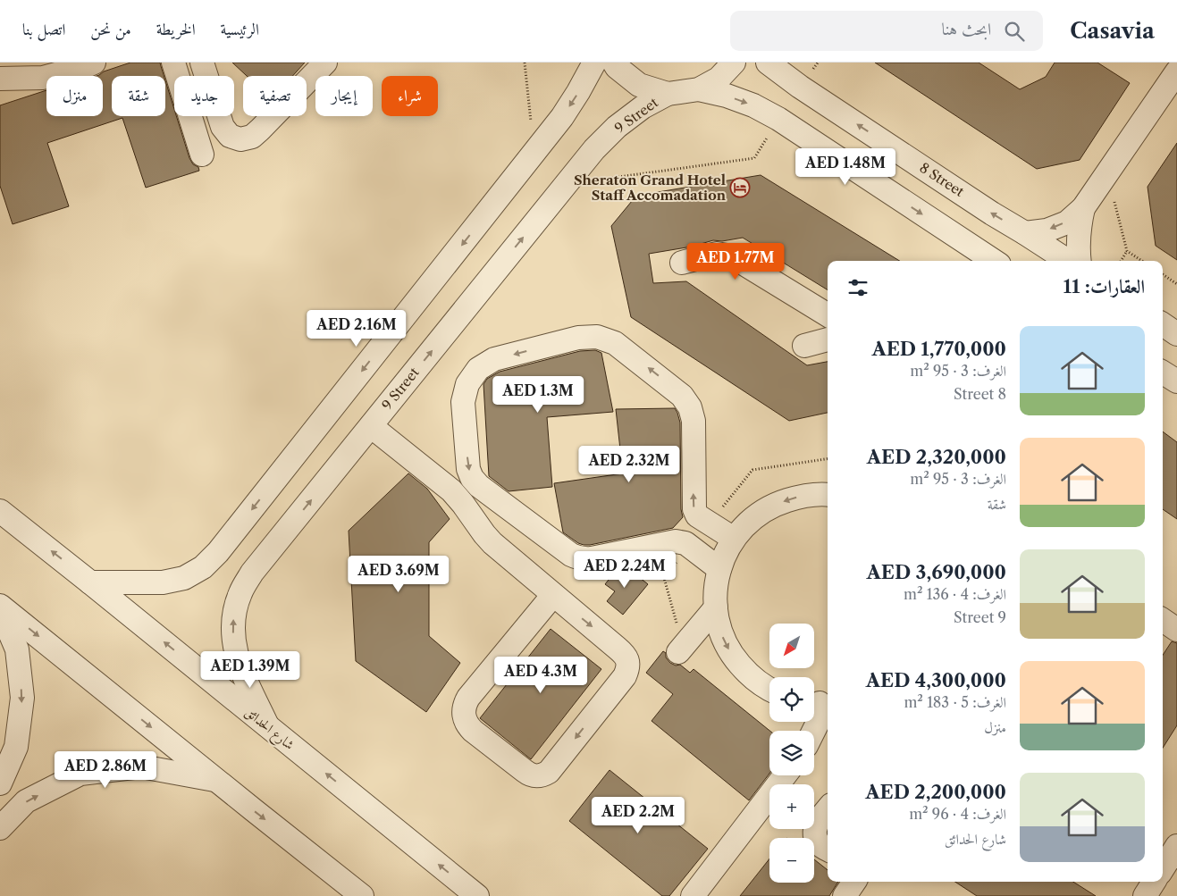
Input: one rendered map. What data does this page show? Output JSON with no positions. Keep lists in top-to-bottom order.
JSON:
{
  "streets": {
    "street": ["9 Street", "8 Street", "شارع الحدائق"]
  },
  "crossings": [
    ["9 Street", "شارع الحدائق"]
  ],
  "places": {
    "hotel": ["Sheraton Grand Hotel Staff Accomadation"]
  },
  "north": "bottom left",
  "page": {
    "header": "Casavia",
    "search": "ابحث هنا",
    "nav": [
      "الرئيسية",
      "الخريطة",
      "من نحن",
      "اتصل بنا"
    ],
    "chip": [
      "شراء",
      "إيجار",
      "تصفية",
      "جديد",
      "شقة",
      "منزل"
    ],
    "price": [
      "AED 1.48M",
      "AED 1.77M",
      "AED 2.16M",
      "AED 1.3M",
      "AED 2.32M",
      "AED 2.24M",
      "AED 3.69M",
      "AED 1.39M",
      "AED 4.3M",
      "AED 2.86M",
      "AED 2.2M"
    ],
    "heading": "العقارات: 11",
    "list": [
      {
        "name": "AED 1,770,000",
        "note": "الغرف: 3 · 95 m² · 8 Street"
      },
      {
        "name": "AED 2,320,000",
        "note": "الغرف: 3 · 95 m² · شقة"
      },
      {
        "name": "AED 3,690,000",
        "note": "الغرف: 4 · 136 m² · 9 Street"
      },
      {
        "name": "AED 4,300,000",
        "note": "الغرف: 5 · 183 m² · منزل"
      },
      {
        "name": "AED 2,200,000",
        "note": "الغرف: 4 · 96 m² · شارع الحدائق"
      }
    ],
    "map_buttons": ["+", "−"]
  }
}
